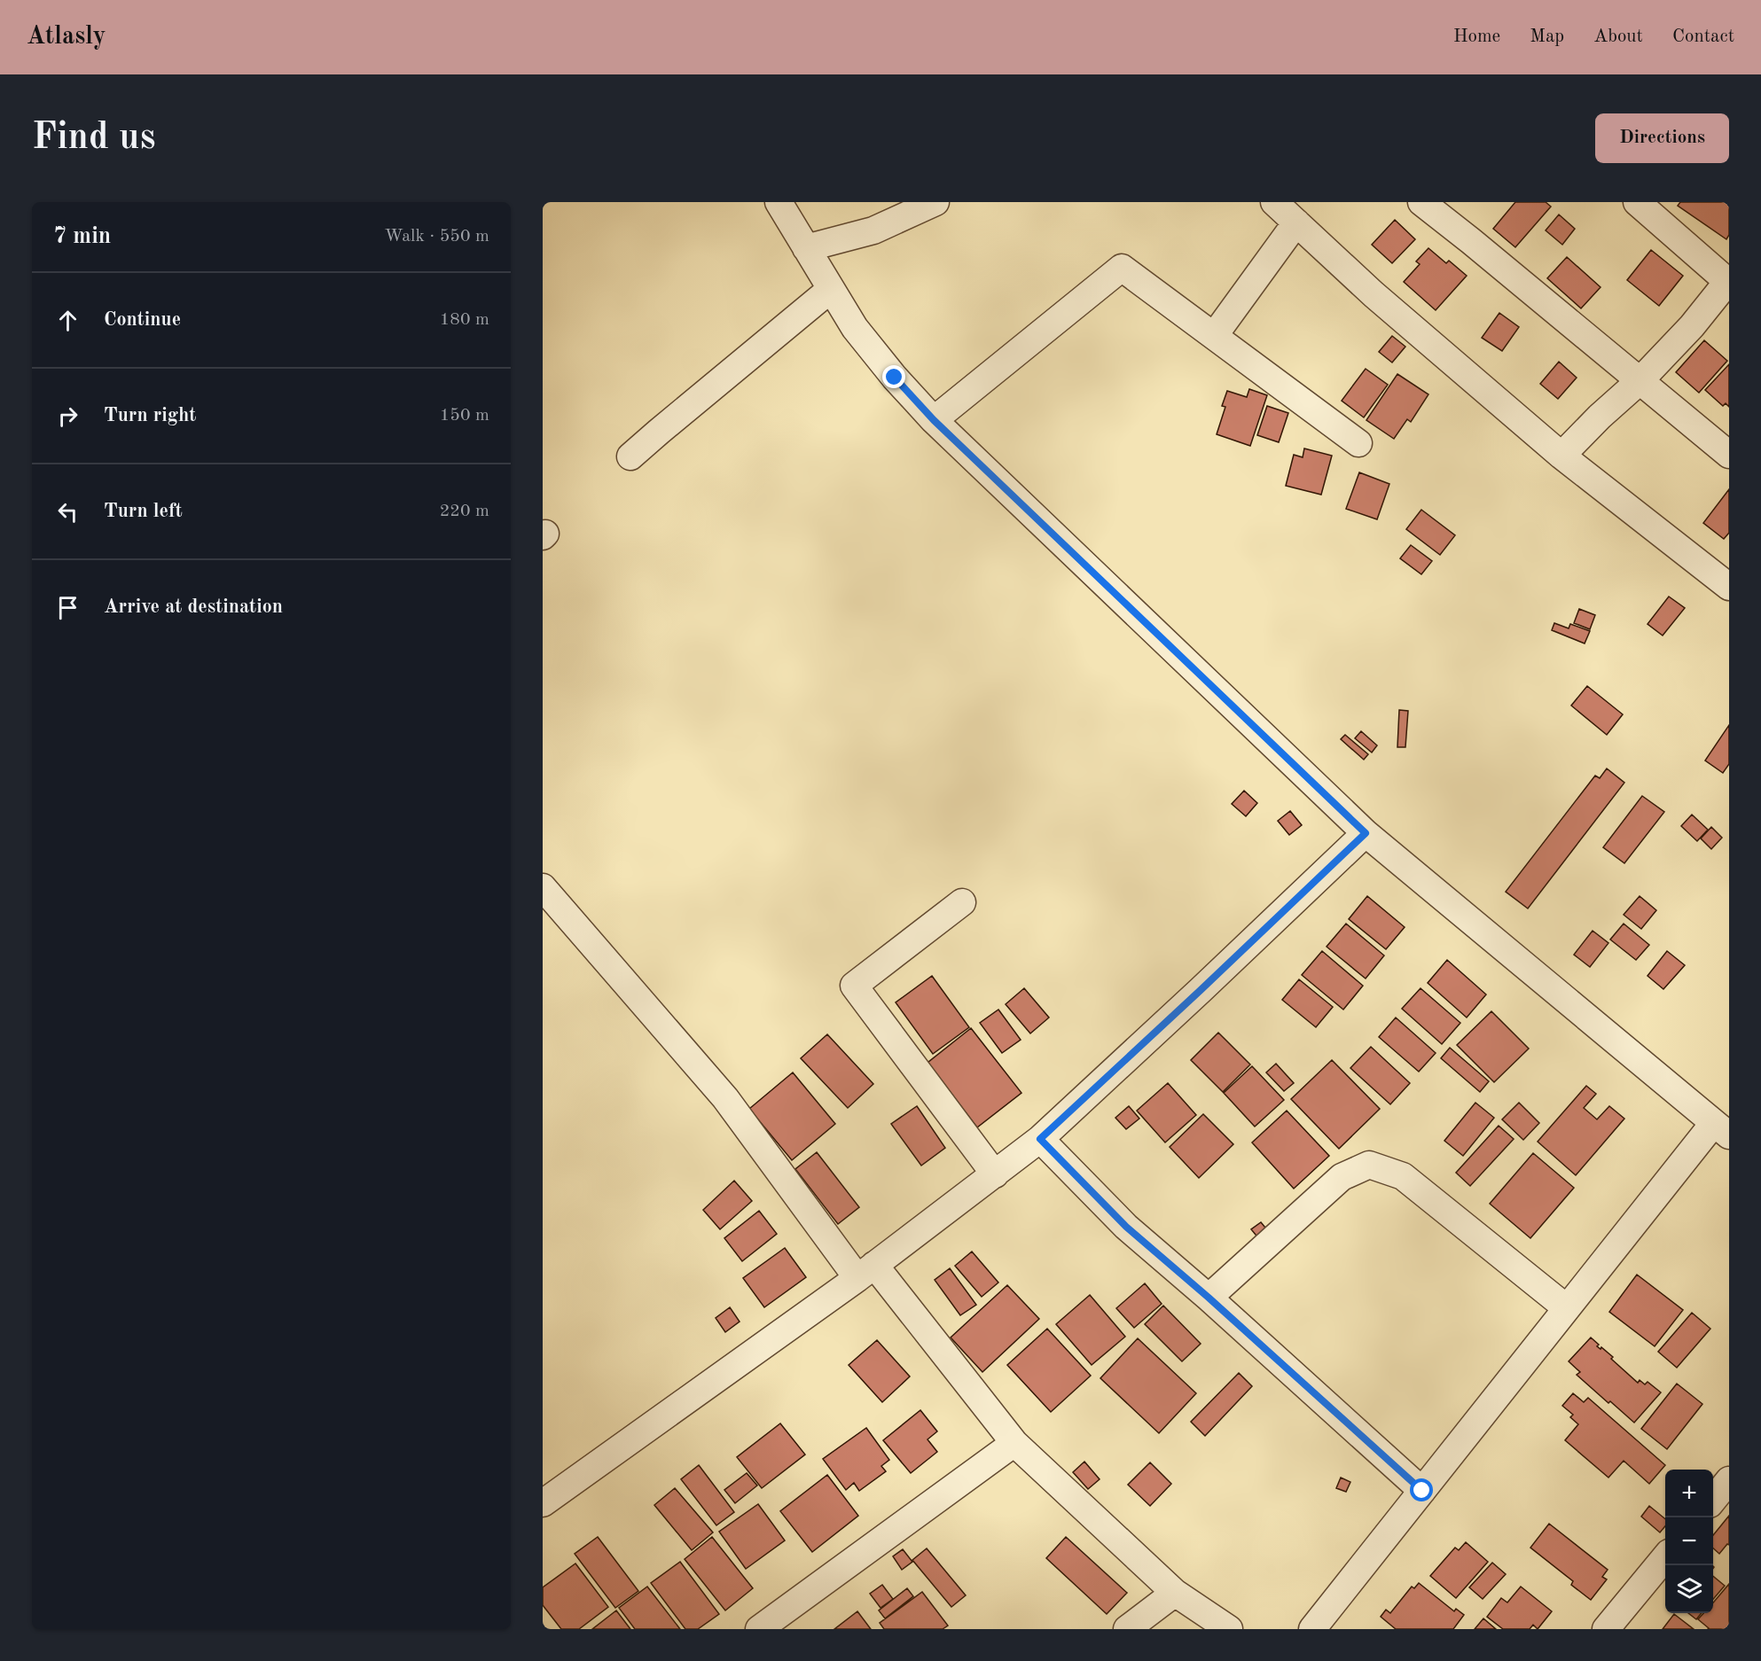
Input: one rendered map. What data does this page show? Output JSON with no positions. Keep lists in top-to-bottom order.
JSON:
{
  "page": {
    "header": "Atlasly",
    "nav": [
      "Home",
      "Map",
      "About",
      "Contact"
    ],
    "buttons": "Directions",
    "title": "Find us",
    "heading": ["7 min", "Walk · 550 m"],
    "list": [
      ["Continue", "180 m"],
      ["Turn right", "150 m"],
      ["Turn left", "220 m"],
      "Arrive at destination"
    ],
    "map_buttons": ["+", "−"]
  }
}
